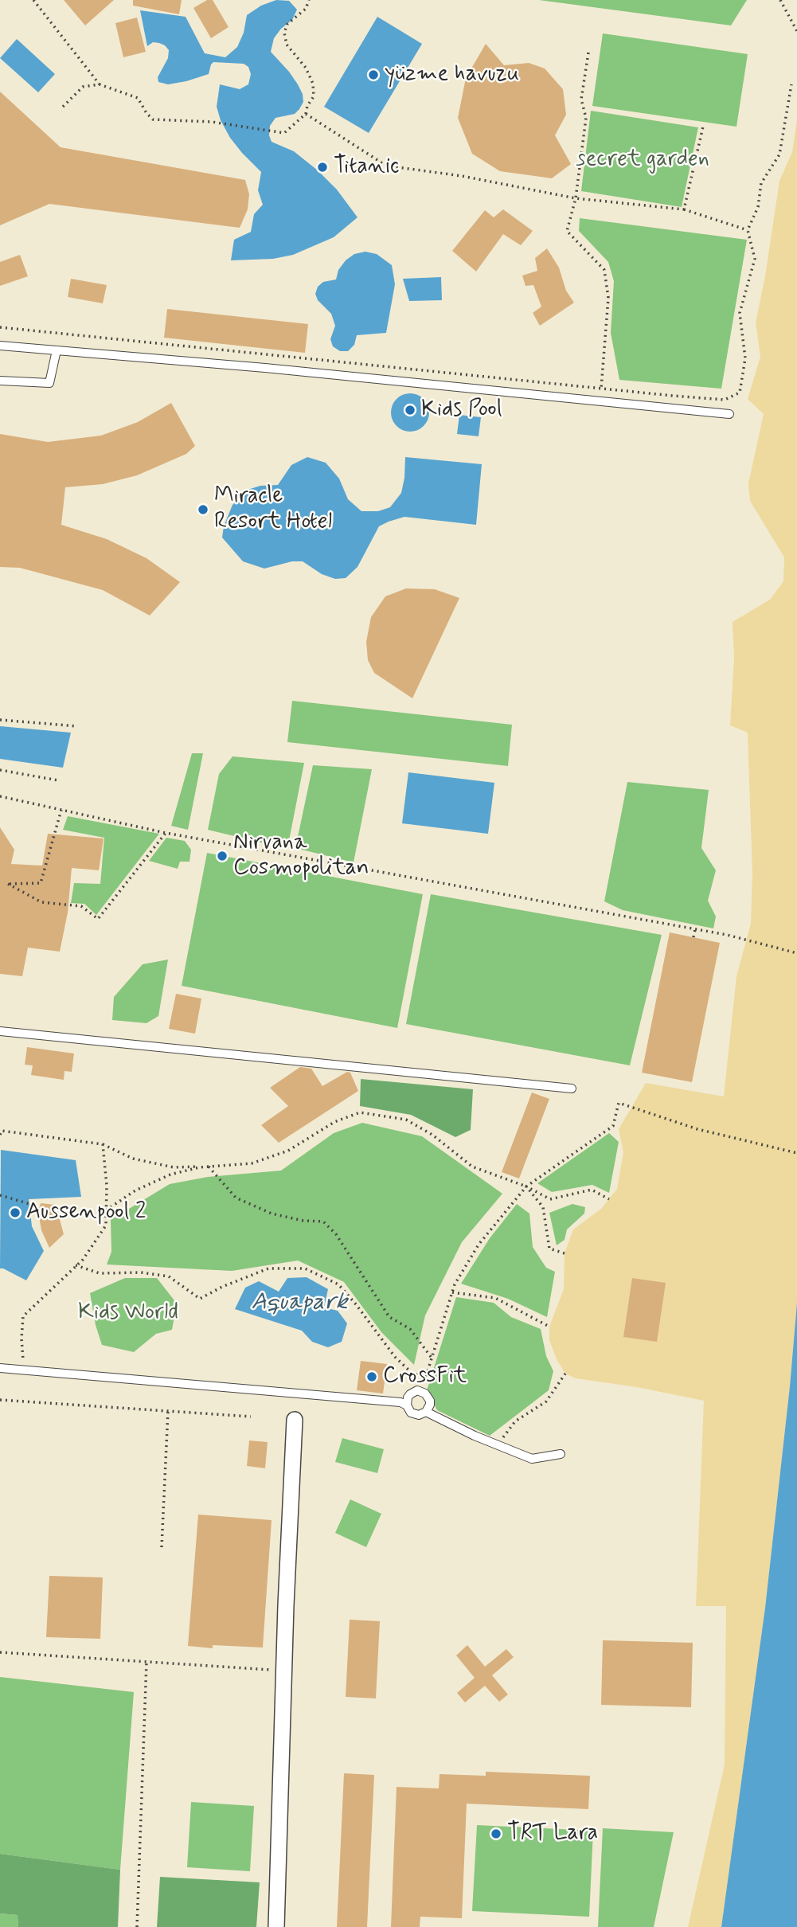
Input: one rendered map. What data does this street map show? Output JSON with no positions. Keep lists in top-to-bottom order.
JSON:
{
  "water": ["Aquapark"],
  "parks": ["secret garden", "Kids World"],
  "places": [
    "yüzme havuzu",
    "Titanic",
    "Kids Pool",
    "Miracle Resort Hotel",
    "Nirvana Cosmopolitan",
    "Aussenpool 2",
    "CrossFit",
    "TRT Lara"
  ]
}
